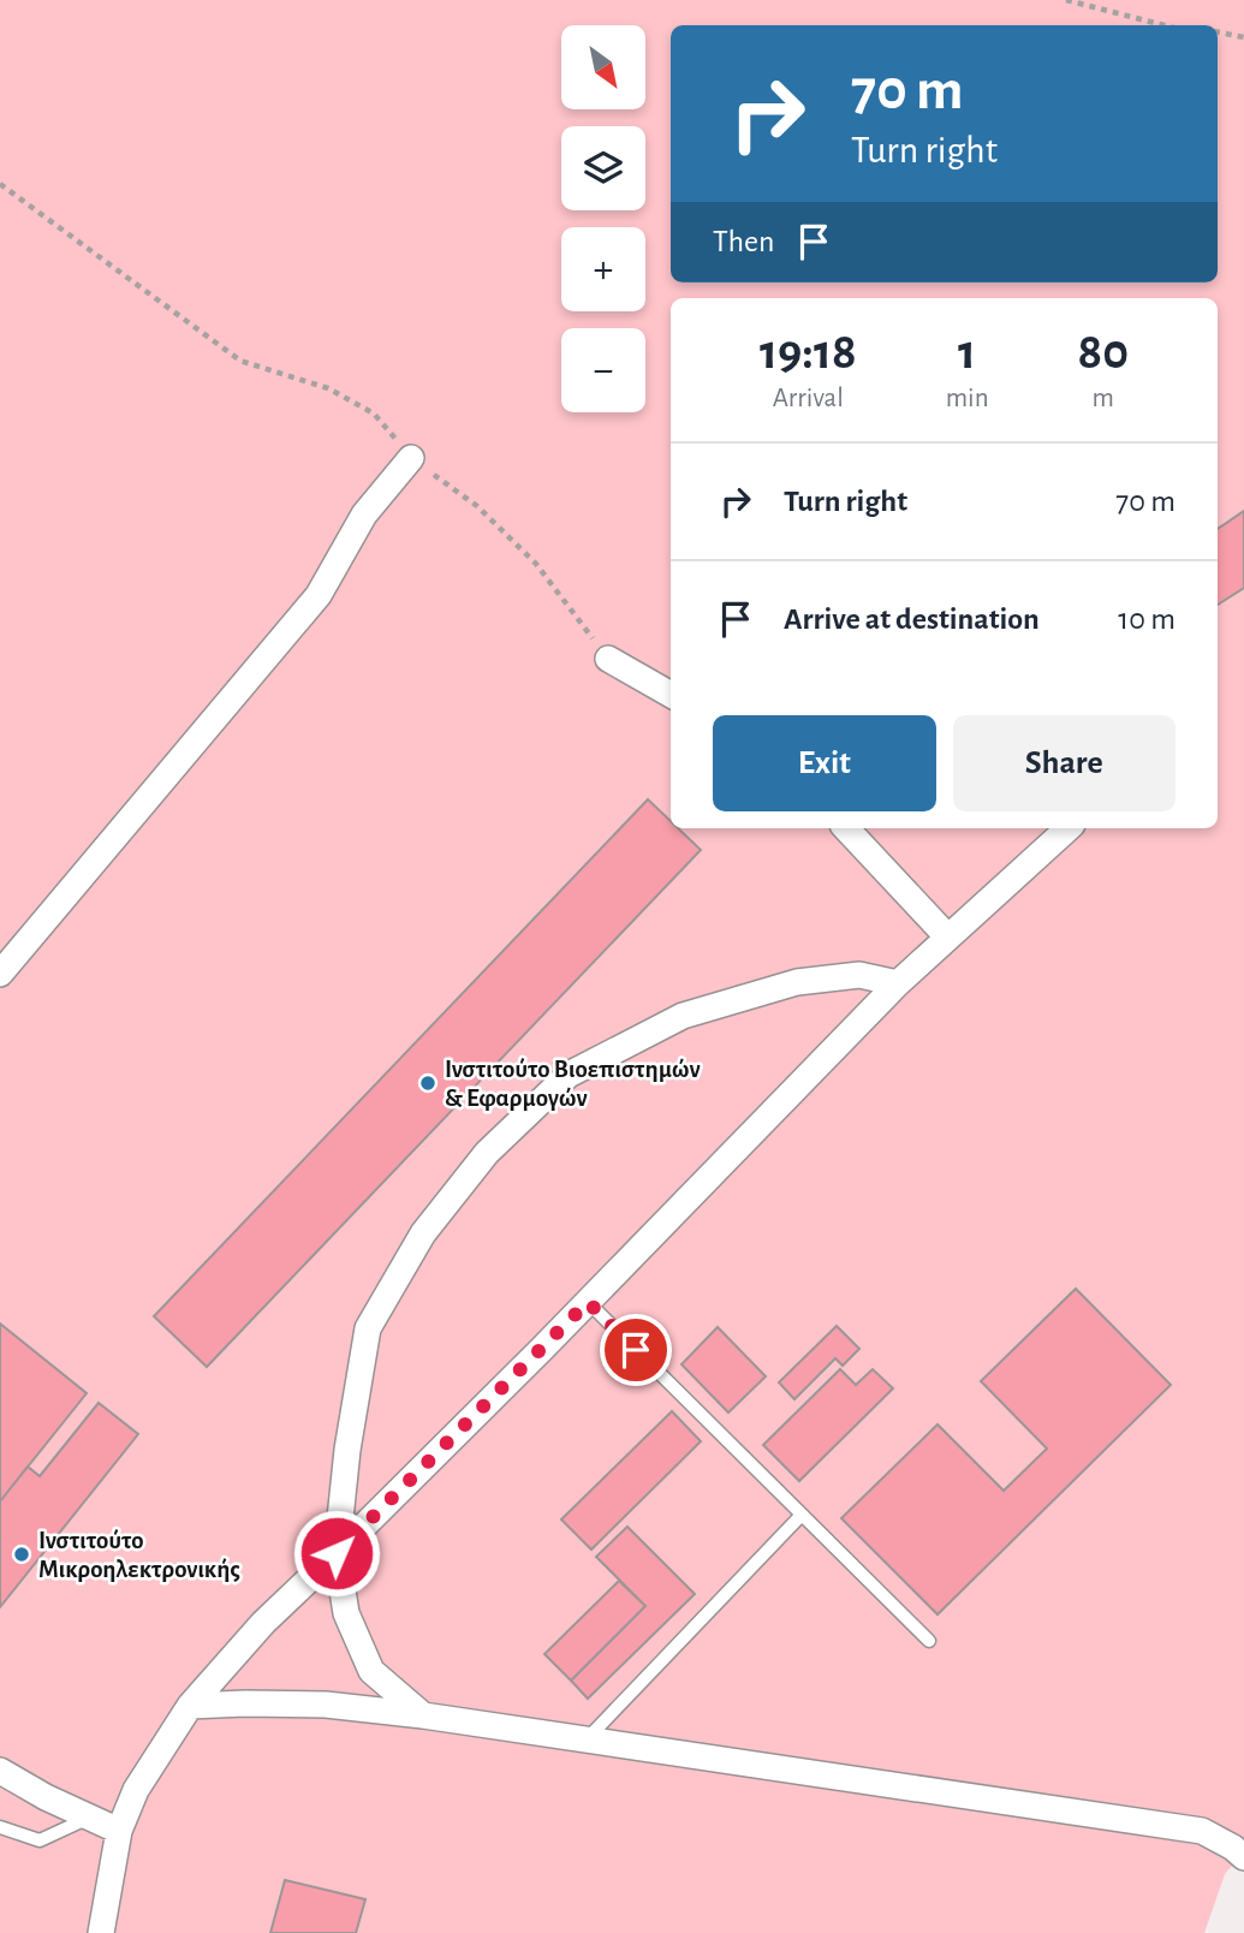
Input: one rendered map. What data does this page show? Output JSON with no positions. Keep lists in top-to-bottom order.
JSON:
{
  "places": ["Ινστιτούτο Βιοεπιστημών & Εφαρμογών", "Ινστιτούτο Μικροηλεκτρονικής"],
  "north": "bottom right",
  "page": {
    "map_buttons": ["+", "−"],
    "turn": ["70 m", "Turn right"],
    "then": "Then",
    "eta": [
      "19:18",
      "Arrival",
      "1",
      "min",
      "80",
      "m"
    ],
    "list": [
      {
        "name": "Turn right",
        "value": "70 m"
      },
      {
        "name": "Arrive at destination",
        "value": "10 m"
      }
    ],
    "buttons": ["Exit", "Share"]
  }
}
